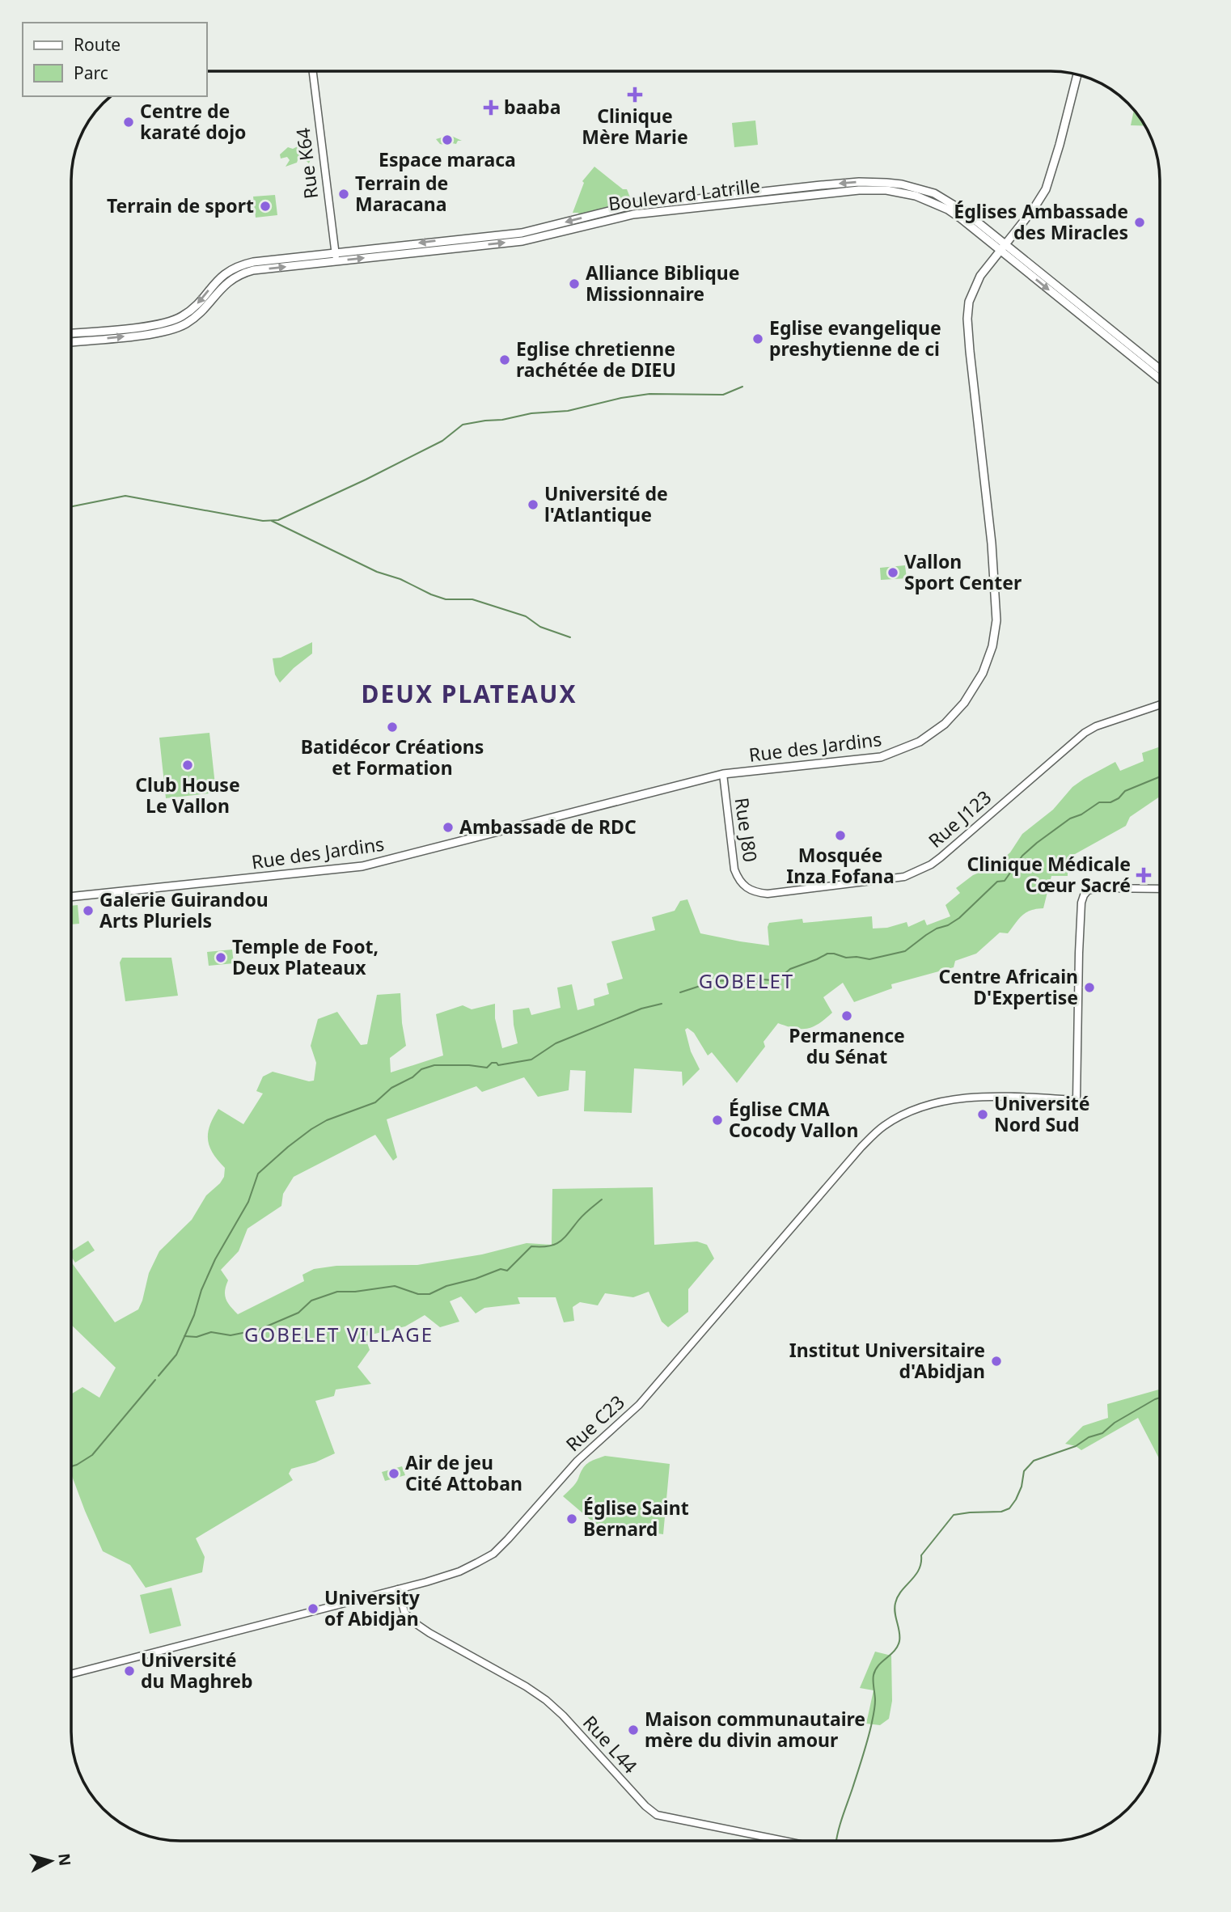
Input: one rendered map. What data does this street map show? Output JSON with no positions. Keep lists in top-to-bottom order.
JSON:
{
  "streets": {
    "main road": ["Boulevard Latrille", "Rue des Jardins"],
    "street": [
      "Rue K64",
      "Rue J123",
      "Rue J80",
      "Rue C23",
      "Rue L44"
    ]
  },
  "crossings": [
    ["Rue K64", "Boulevard Latrille"],
    ["Boulevard Latrille", "Rue des Jardins"],
    ["Rue des Jardins", "Rue J80"],
    ["Rue J123", "Rue J80"],
    ["Rue C23", "Rue L44"]
  ],
  "districts": ["DEUX PLATEAUX", "GOBELET", "GOBELET VILLAGE"],
  "places": {
    "health": ["Clinique Mère Marie", "baaba", "Clinique Médicale Cœur Sacré"],
    "other": [
      "Centre de karaté dojo",
      "Espace maraca",
      "Terrain de Maracana",
      "Terrain de sport",
      "Églises Ambassade des Miracles",
      "Alliance Biblique Missionnaire",
      "Eglise evangelique preshytienne de ci",
      "Eglise chretienne rachétée de DIEU",
      "Université de l'Atlantique",
      "Vallon Sport Center",
      "Batidécor Créations et Formation",
      "Club House Le Vallon",
      "Ambassade de RDC",
      "Mosquée Inza Fofana",
      "Galerie Guirandou Arts Pluriels",
      "Temple de Foot, Deux Plateaux",
      "Centre Africain D'Expertise",
      "Permanence du Sénat",
      "Université Nord Sud",
      "Église CMA Cocody Vallon",
      "Institut Universitaire d'Abidjan",
      "Air de jeu Cité Attoban",
      "Église Saint Bernard",
      "University of Abidjan",
      "Université du Maghreb",
      "Maison communautaire mère du divin amour"
    ]
  },
  "legend": ["Route", "Parc"],
  "north": "right"
}
